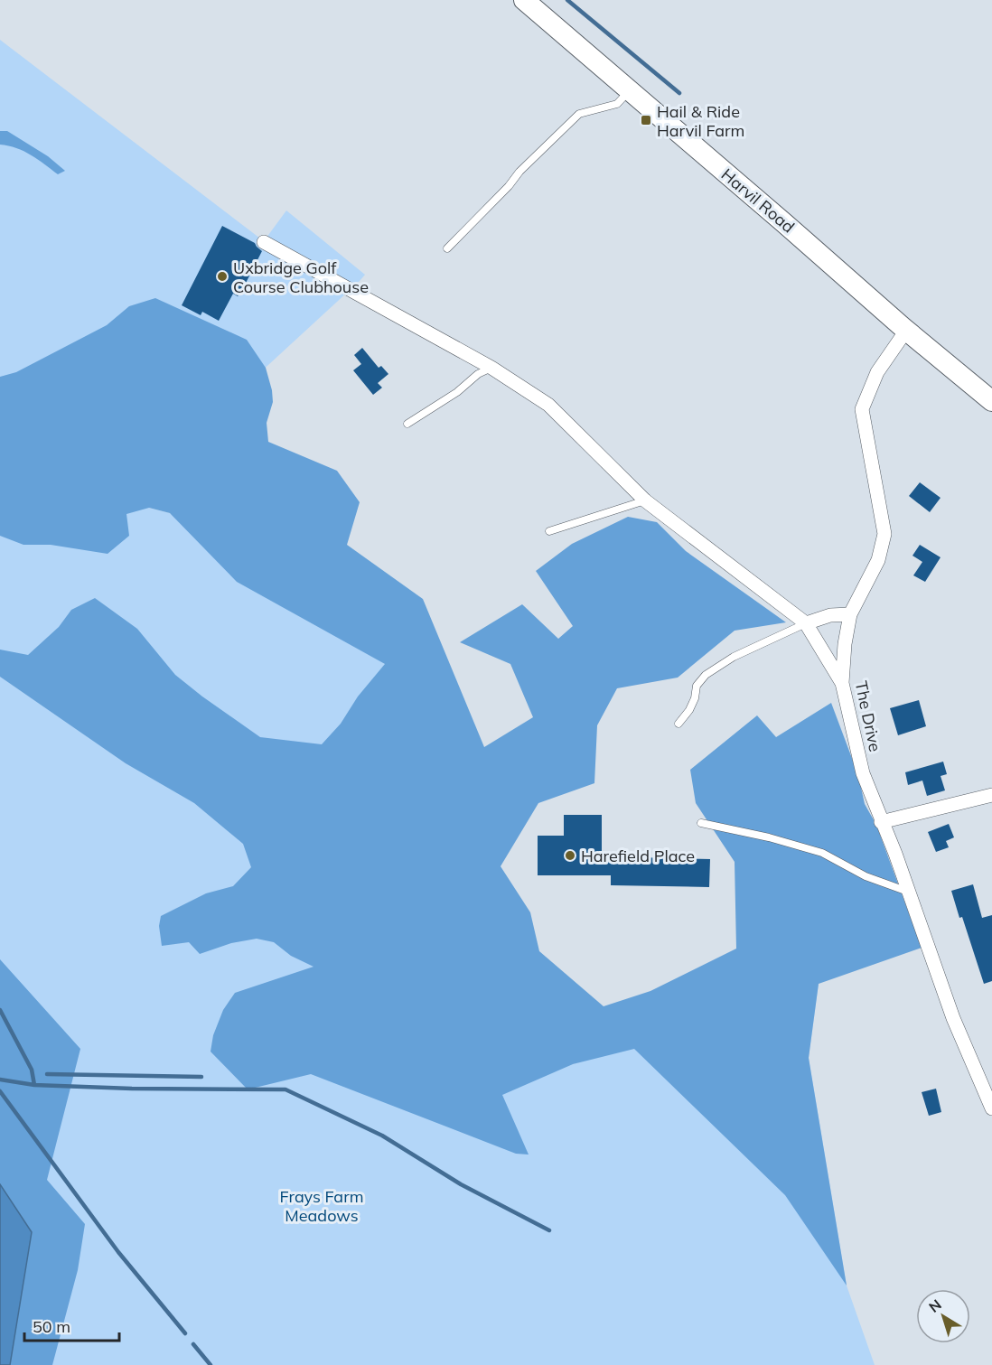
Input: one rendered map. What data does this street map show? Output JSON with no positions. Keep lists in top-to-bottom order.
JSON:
{
  "streets": {
    "street": ["Harvil Road", "The Drive"]
  },
  "crossings": [
    ["Harvil Road", "The Drive"]
  ],
  "parks": ["Frays Farm Meadows"],
  "places": {
    "transit": ["Hail & Ride Harvil Farm"],
    "other": ["Uxbridge Golf Course Clubhouse", "Harefield Place"]
  },
  "scale_bar": "50 m",
  "north": "top left"
}
